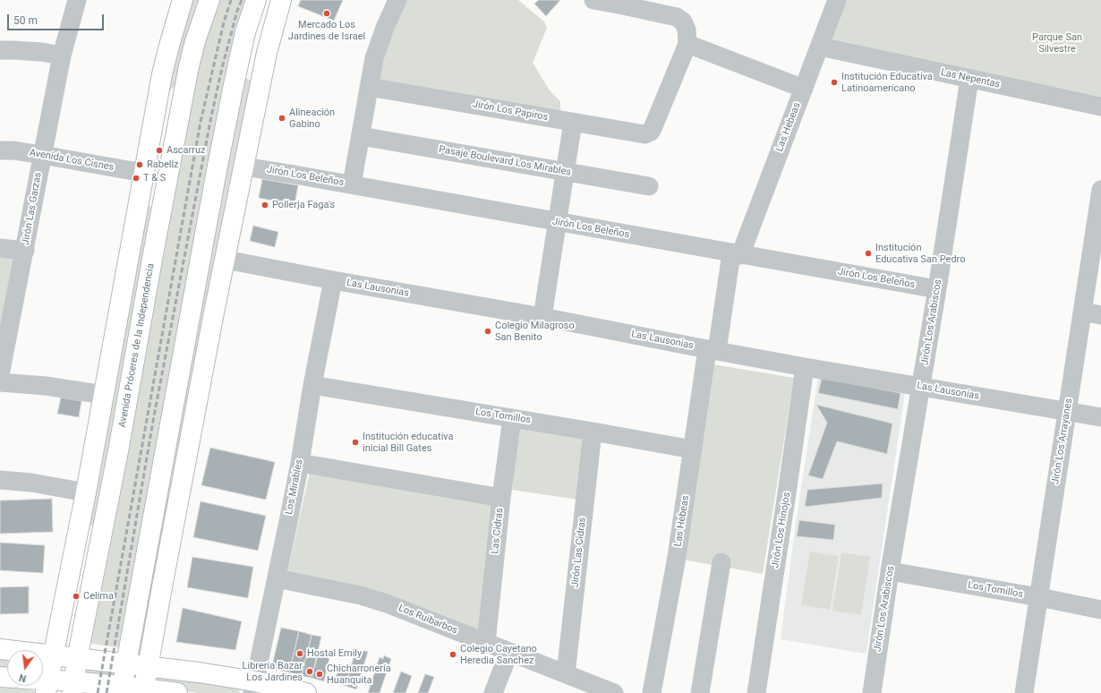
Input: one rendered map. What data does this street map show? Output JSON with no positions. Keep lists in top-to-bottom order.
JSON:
{
  "streets": {
    "main road": ["Avenida Próceres de la Independencia"],
    "street": [
      "Las Nepentas",
      "Jirón Los Papiros",
      "Las Hebeas",
      "Avenida Los Cisnes",
      "Pasaje Boulevard Los Mirables",
      "Jirón Los Beleños",
      "Jirón Las Garzas",
      "Las Lausonias",
      "Jirón Los Arabiscos",
      "Los Tomillos",
      "Jirón Los Arrayanes",
      "Los Mirables",
      "Jirón Los Hinojos",
      "Las Cidras",
      "Jirón Las Cidras",
      "Los Ruibarbos"
    ]
  },
  "crossings": [
    ["Las Nepentas", "Las Hebeas"],
    ["Las Nepentas", "Jirón Los Arabiscos"],
    ["Las Hebeas", "Jirón Los Beleños"],
    ["Las Hebeas", "Las Lausonias"],
    ["Las Hebeas", "Los Tomillos"],
    ["Avenida Los Cisnes", "Jirón Las Garzas"],
    ["Jirón Los Beleños", "Jirón Los Arabiscos"],
    ["Las Lausonias", "Jirón Los Arabiscos"],
    ["Las Lausonias", "Jirón Los Arrayanes"],
    ["Las Lausonias", "Los Mirables"],
    ["Las Lausonias", "Jirón Los Hinojos"],
    ["Jirón Los Arabiscos", "Los Tomillos"],
    ["Los Tomillos", "Jirón Los Arrayanes"],
    ["Los Tomillos", "Los Mirables"],
    ["Los Tomillos", "Las Cidras"],
    ["Los Tomillos", "Jirón Las Cidras"],
    ["Los Mirables", "Los Ruibarbos"],
    ["Las Cidras", "Los Ruibarbos"],
    ["Jirón Las Cidras", "Los Ruibarbos"]
  ],
  "parks": ["Parque San Silvestre"],
  "places": [
    "Mercado Los Jardines de Israel",
    "Institución Educativa Latinoamericano",
    "Alineación Gabino",
    "Ascarruz",
    "Rabellz",
    "T & S",
    "Pollerįa Faga's",
    "Institución Educativa San Pedro",
    "Colegio Milagroso San Benito",
    "Institución educativa inicial Bill Gates",
    "Celima",
    "Hostal Emily",
    "Colegio Cayetano Heredia Sanchez",
    "Librería Bazar Los Jardines",
    "Chicharronería Huanquita"
  ],
  "scale_bar": "50 m",
  "north": "bottom"
}
